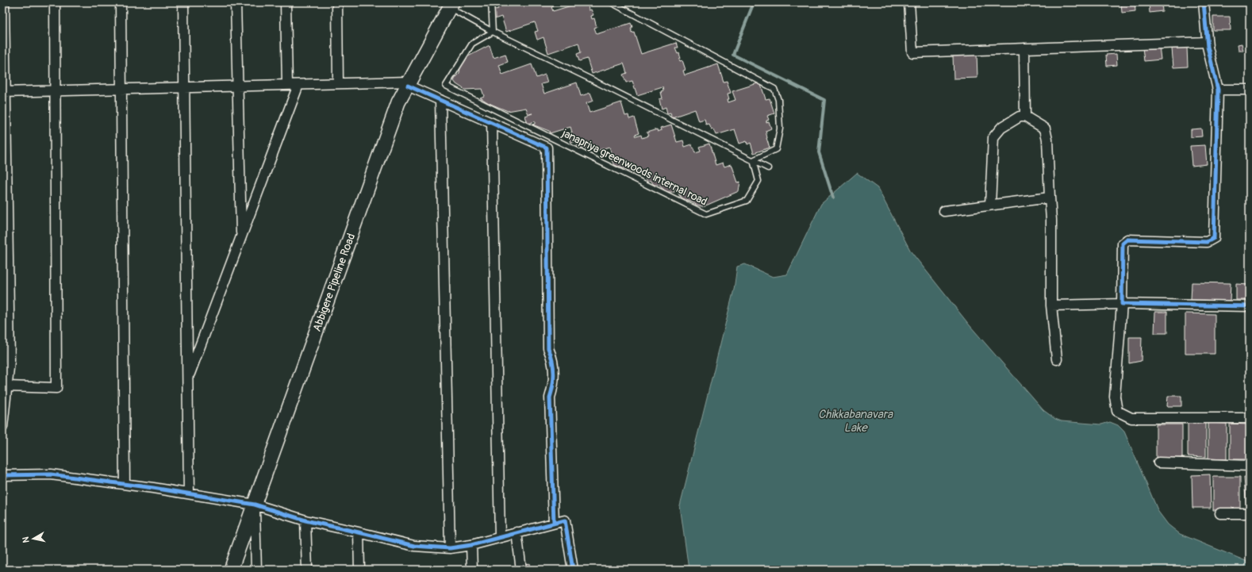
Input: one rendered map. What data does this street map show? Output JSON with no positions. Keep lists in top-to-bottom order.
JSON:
{
  "streets": {
    "main road": ["Abbigere Pipeline Road"],
    "lane": ["janapriya greenwoods internal road"]
  },
  "water": ["Chikkabanavara Lake"],
  "north": "left"
}
